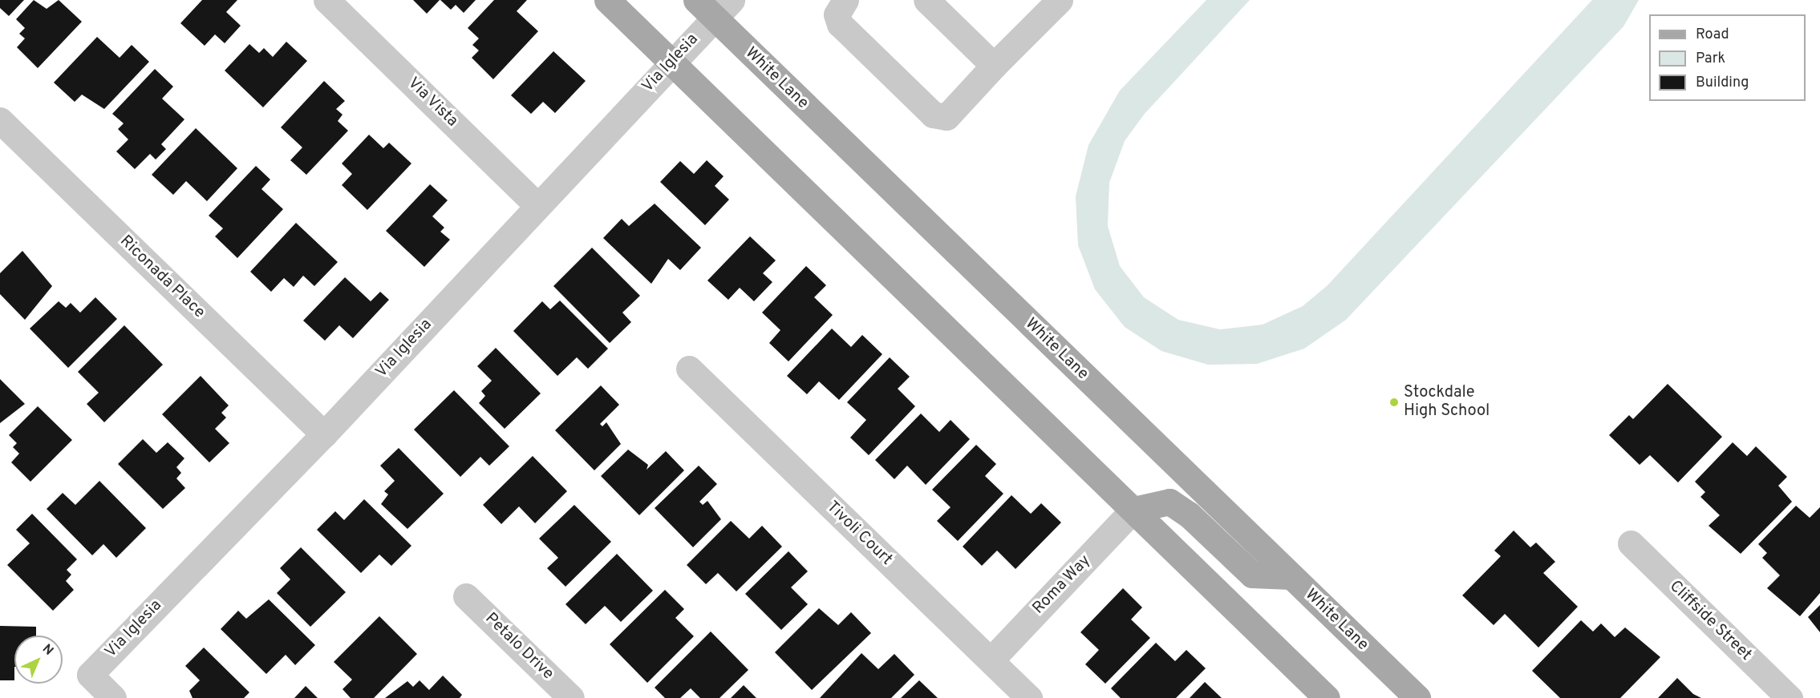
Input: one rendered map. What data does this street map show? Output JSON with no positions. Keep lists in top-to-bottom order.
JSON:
{
  "streets": {
    "main road": ["White Lane"],
    "street": [
      "Via Iglesia",
      "Via Vista",
      "Riconada Place",
      "Tivoli Court",
      "Roma Way",
      "Cliffside Street",
      "Petalo Drive"
    ]
  },
  "crossings": [
    ["Via Iglesia", "White Lane"],
    ["Via Iglesia", "Via Vista"],
    ["Via Iglesia", "Riconada Place"],
    ["Tivoli Court", "Roma Way"]
  ],
  "places": ["Stockdale High School"],
  "legend": ["Road", "Park", "Building"],
  "north": "top right"
}
